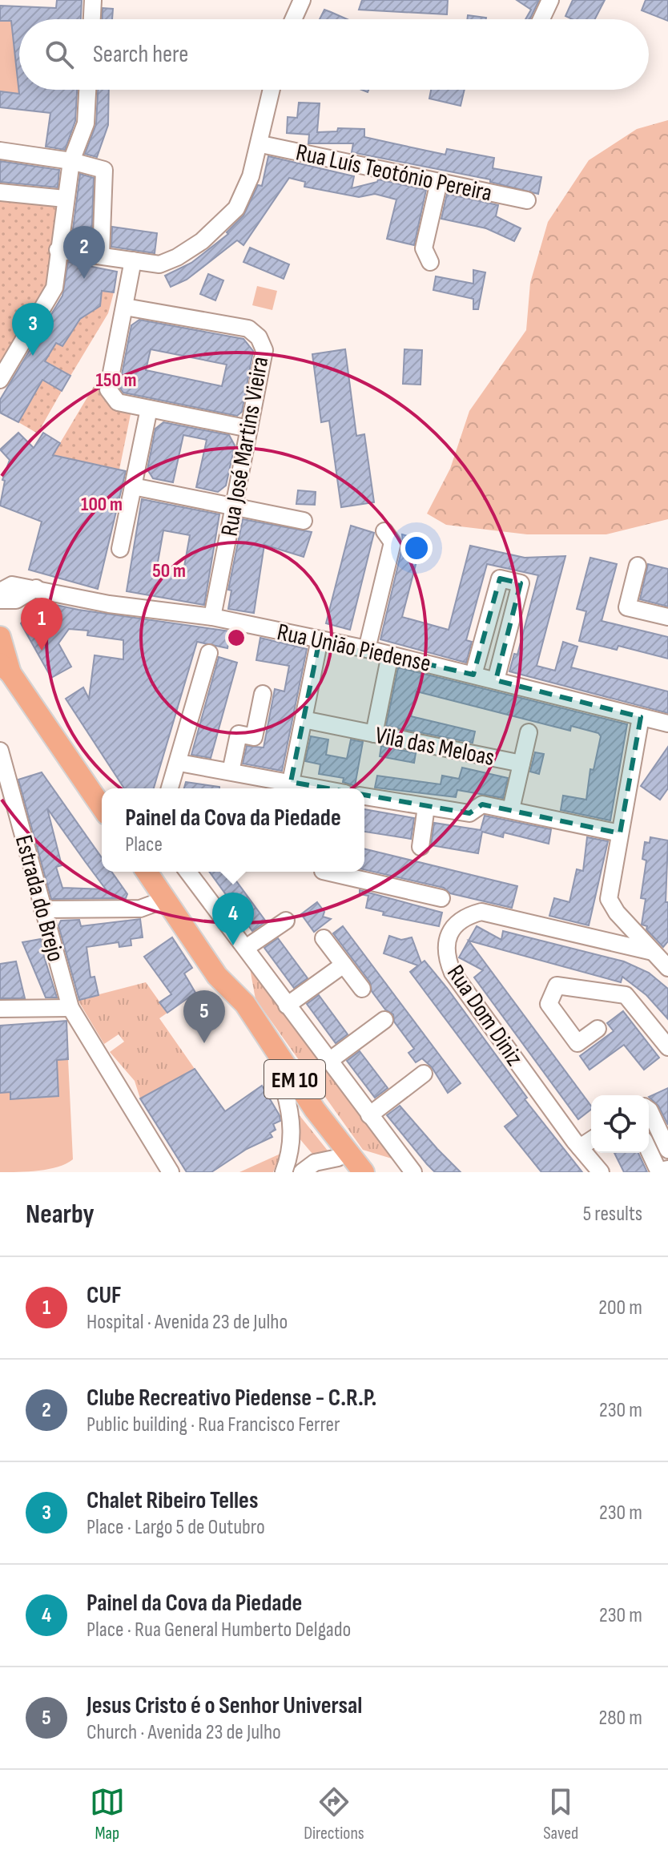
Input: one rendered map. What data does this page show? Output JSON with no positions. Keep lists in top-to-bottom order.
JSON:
{
  "streets": {
    "main road": ["EM 10"],
    "street": [
      "Rua Luís Teotónio Pereira",
      "Rua José Martins Vieira",
      "Rua União Piedense",
      "Vila das Meloas",
      "Estrada do Brejo",
      "Rua Dom Diniz"
    ]
  },
  "crossings": [
    ["Rua José Martins Vieira", "Rua União Piedense"]
  ],
  "page": {
    "search": "Search here",
    "pins": [
      "2",
      "3",
      "1",
      "4",
      "5"
    ],
    "popup": ["Painel da Cova da Piedade", "Place"],
    "heading": ["Nearby", "5 results"],
    "list": [
      {
        "mark": "1",
        "name": "CUF",
        "note": "Hospital · Avenida 23 de Julho",
        "value": "200 m"
      },
      {
        "mark": "2",
        "name": "Clube Recreativo Piedense - C.R.P.",
        "note": "Public building · Rua Francisco Ferrer",
        "value": "230 m"
      },
      {
        "mark": "3",
        "name": "Chalet Ribeiro Telles",
        "note": "Place · Largo 5 de Outubro",
        "value": "230 m"
      },
      {
        "mark": "4",
        "name": "Painel da Cova da Piedade",
        "note": "Place · Rua General Humberto Delgado",
        "value": "230 m"
      },
      {
        "mark": "5",
        "name": "Jesus Cristo é o Senhor Universal",
        "note": "Church · Avenida 23 de Julho",
        "value": "280 m"
      }
    ],
    "nav": ["Map", "Directions", "Saved"]
  },
  "rings": ["150 m", "100 m", "50 m"]
}
